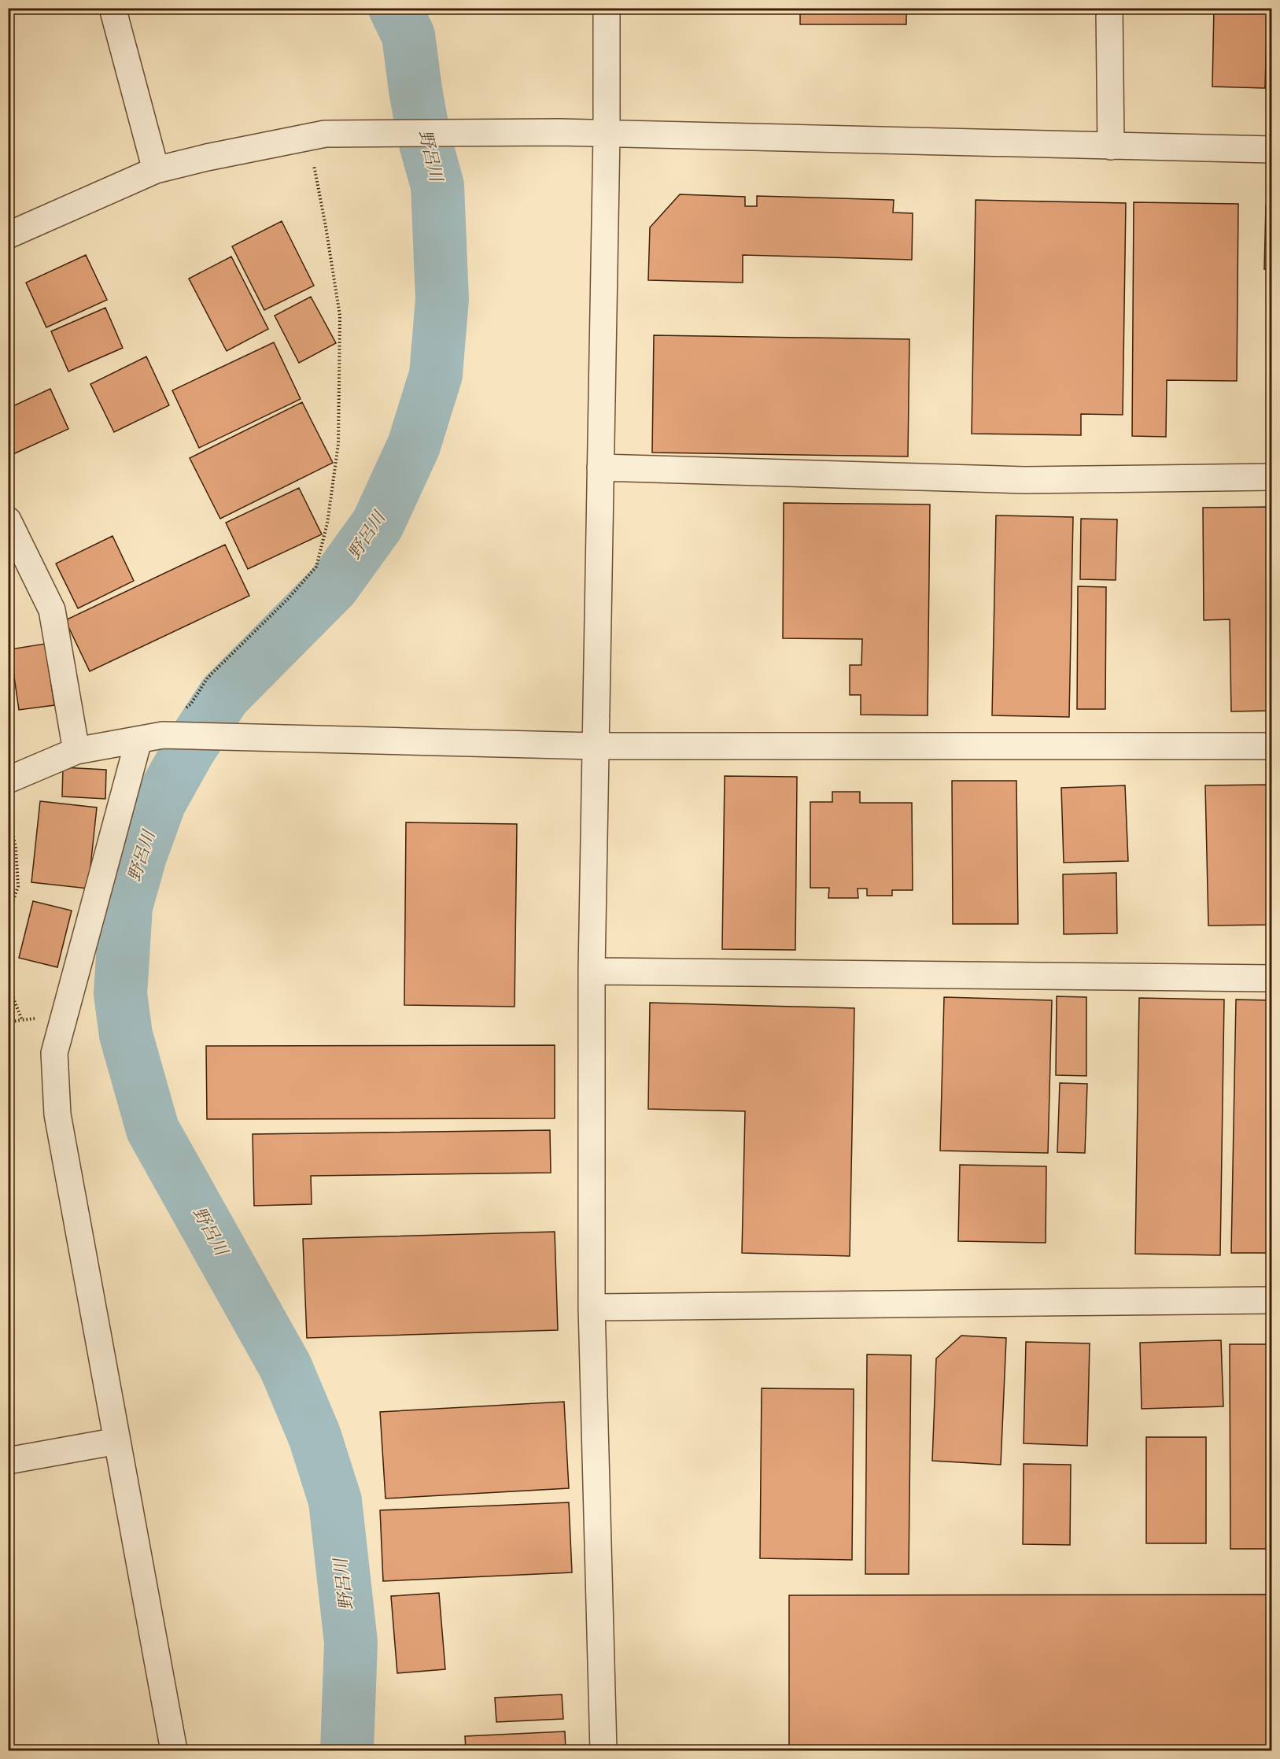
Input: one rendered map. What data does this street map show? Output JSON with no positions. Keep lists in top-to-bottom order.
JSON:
{
  "water": ["野呂川"]
}
